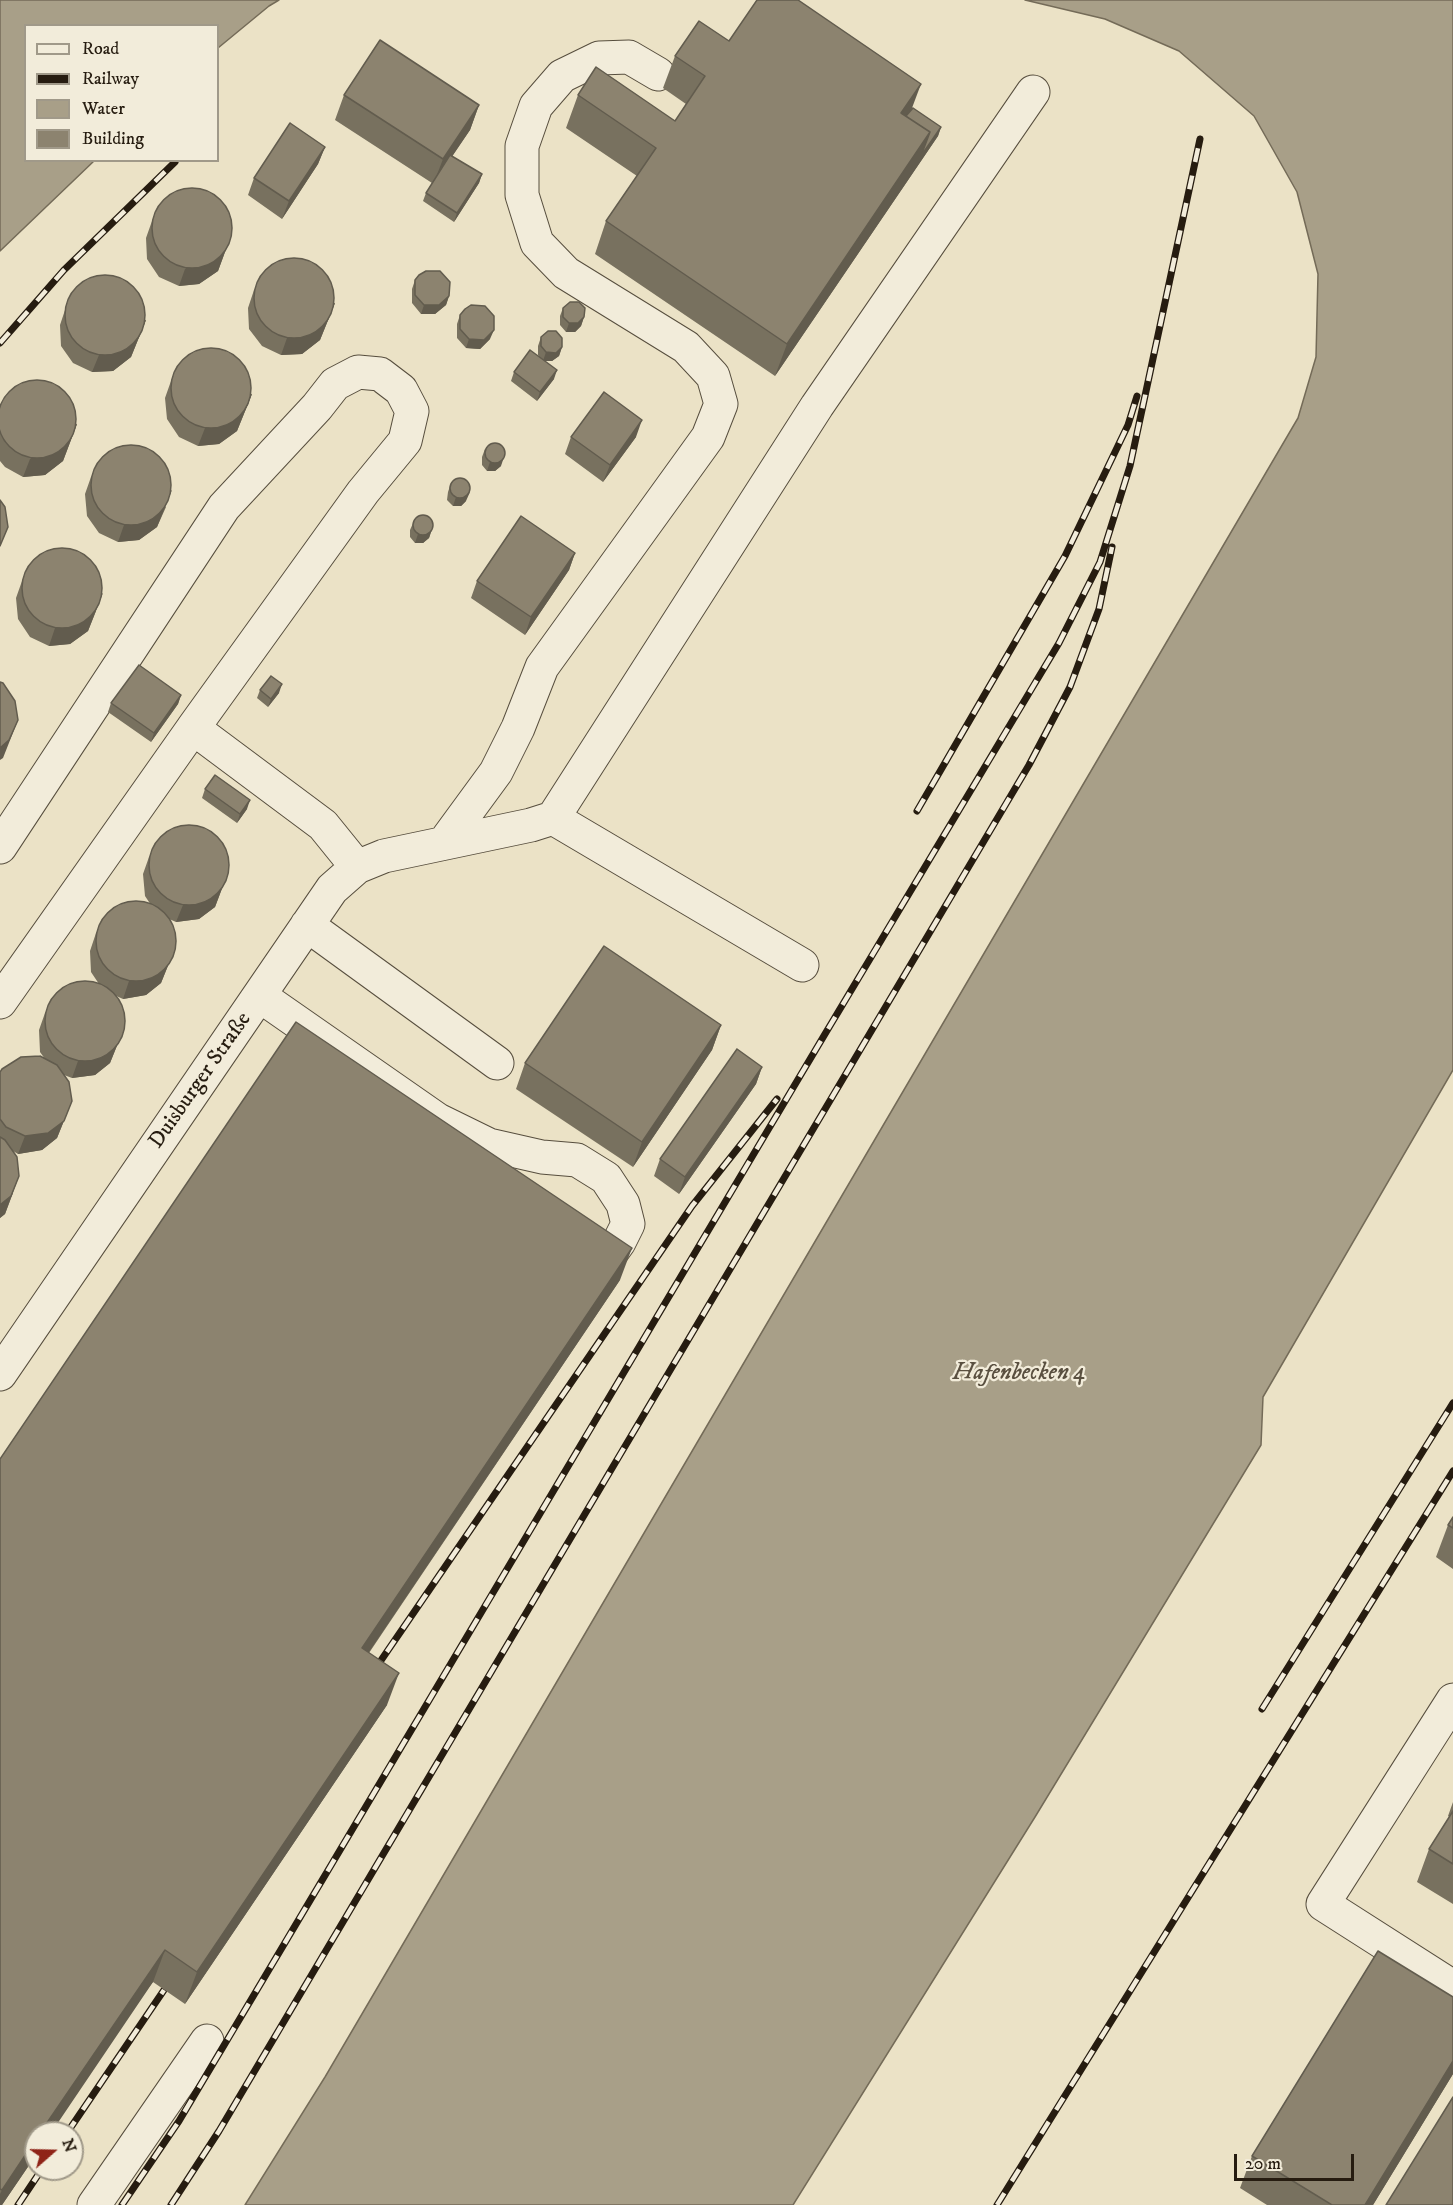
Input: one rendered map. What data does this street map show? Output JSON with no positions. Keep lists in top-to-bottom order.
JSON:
{
  "streets": {
    "street": ["Duisburger Straße"]
  },
  "water": ["Hafenbecken 4"],
  "legend": [
    "Road",
    "Railway",
    "Water",
    "Building"
  ],
  "scale_bar": "20 m",
  "north": "right"
}
